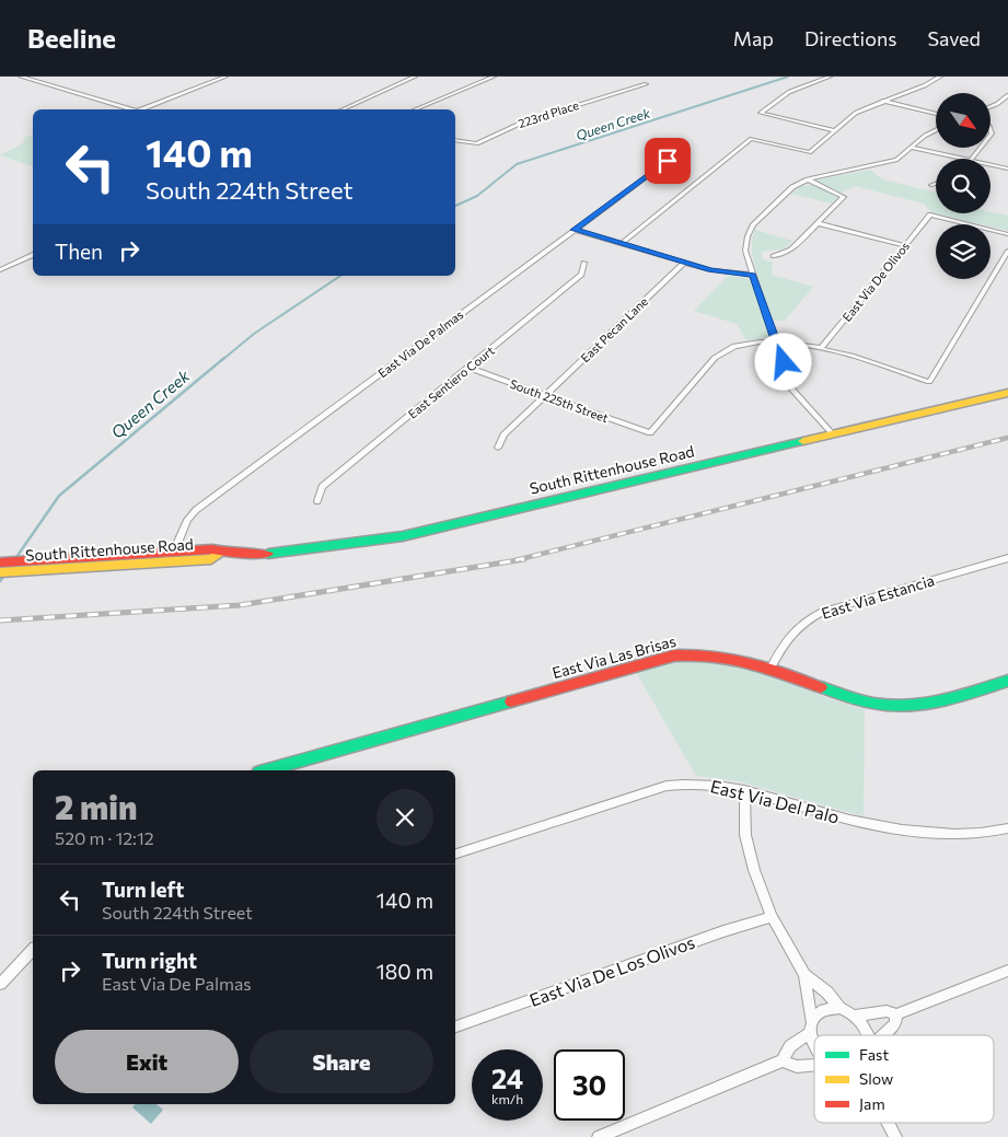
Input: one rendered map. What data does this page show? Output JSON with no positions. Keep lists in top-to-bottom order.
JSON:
{
  "streets": {
    "main road": ["South Rittenhouse Road", "East Via Las Brisas"],
    "street": [
      "223rd Place",
      "East Via De Olivos",
      "East Pecan Lane",
      "East Via De Palmas",
      "East Sentiero Court",
      "South 225th Street",
      "East Via Estancia",
      "East Via Del Palo",
      "East Via De Los Olivos"
    ]
  },
  "crossings": [
    ["East Pecan Lane", "South 225th Street"],
    ["East Via De Palmas", "South Rittenhouse Road"],
    ["East Sentiero Court", "South 225th Street"],
    ["East Via Estancia", "East Via Las Brisas"]
  ],
  "water": ["Queen Creek"],
  "legend": ["Fast", "Slow", "Jam"],
  "north": "bottom right",
  "page": {
    "header": "Beeline",
    "nav": ["Map", "Directions", "Saved"],
    "turn": ["140 m", "South 224th Street"],
    "then": "Then",
    "heading": ["2 min", "520 m · 12:12"],
    "list": [
      {
        "name": "Turn left",
        "note": "South 224th Street",
        "value": "140 m"
      },
      {
        "name": "Turn right",
        "note": "East Via De Palmas",
        "value": "180 m"
      }
    ],
    "buttons": ["Exit", "Share"],
    "speed": "24 km/h",
    "limit": "30"
  }
}
